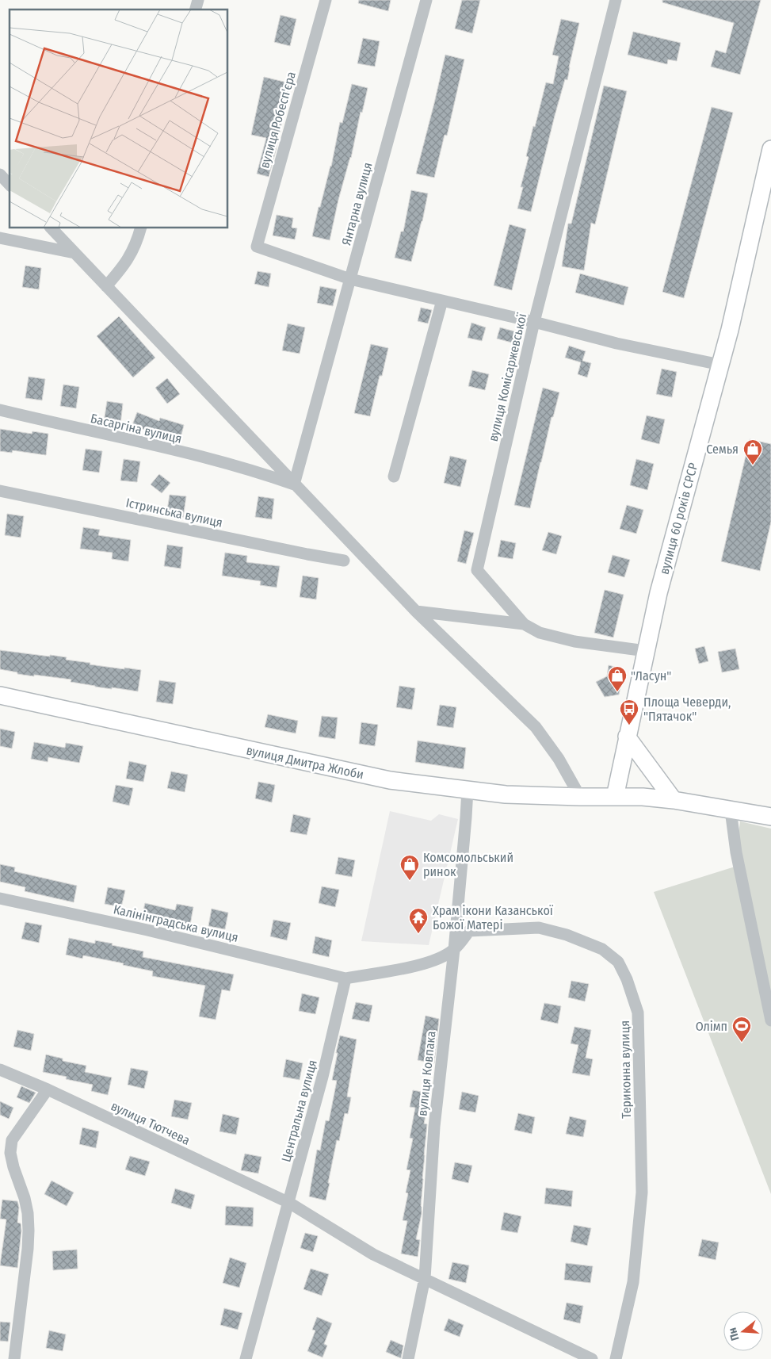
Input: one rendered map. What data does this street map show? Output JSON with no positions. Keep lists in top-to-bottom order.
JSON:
{
  "streets": {
    "main road": ["вулиця 60 років СРСР", "вулиця Дмитра Жлоби"],
    "street": [
      "вулиця Робесп'єра",
      "Янтарна вулиця",
      "вулиця Комісаржевської",
      "Басаргіна вулиця",
      "Істринська вулиця",
      "Калінінградська вулиця",
      "Териконна вулиця",
      "вулиця Ковпака",
      "Центральна вулиця",
      "вулиця Тютчева"
    ]
  },
  "crossings": [
    ["вулиця Робесп'єра", "Янтарна вулиця"],
    ["Янтарна вулиця", "Басаргіна вулиця"],
    ["вулиця Комісаржевської", "вулиця 60 років СРСР"],
    ["вулиця 60 років СРСР", "вулиця Дмитра Жлоби"],
    ["вулиця Дмитра Жлоби", "вулиця Ковпака"],
    ["Калінінградська вулиця", "Центральна вулиця"],
    ["Териконна вулиця", "вулиця Ковпака"],
    ["вулиця Ковпака", "вулиця Тютчева"],
    ["Центральна вулиця", "вулиця Тютчева"]
  ],
  "places": {
    "shop": ["Семья", "\"Ласун\"", "Комсомольський ринок"],
    "bus stop": ["Площа Чеверди, \"Пятачок\""],
    "temple": ["Храм ікони Казанської Божої Матері"],
    "sports": ["Олімп"]
  },
  "north": "left"
}
